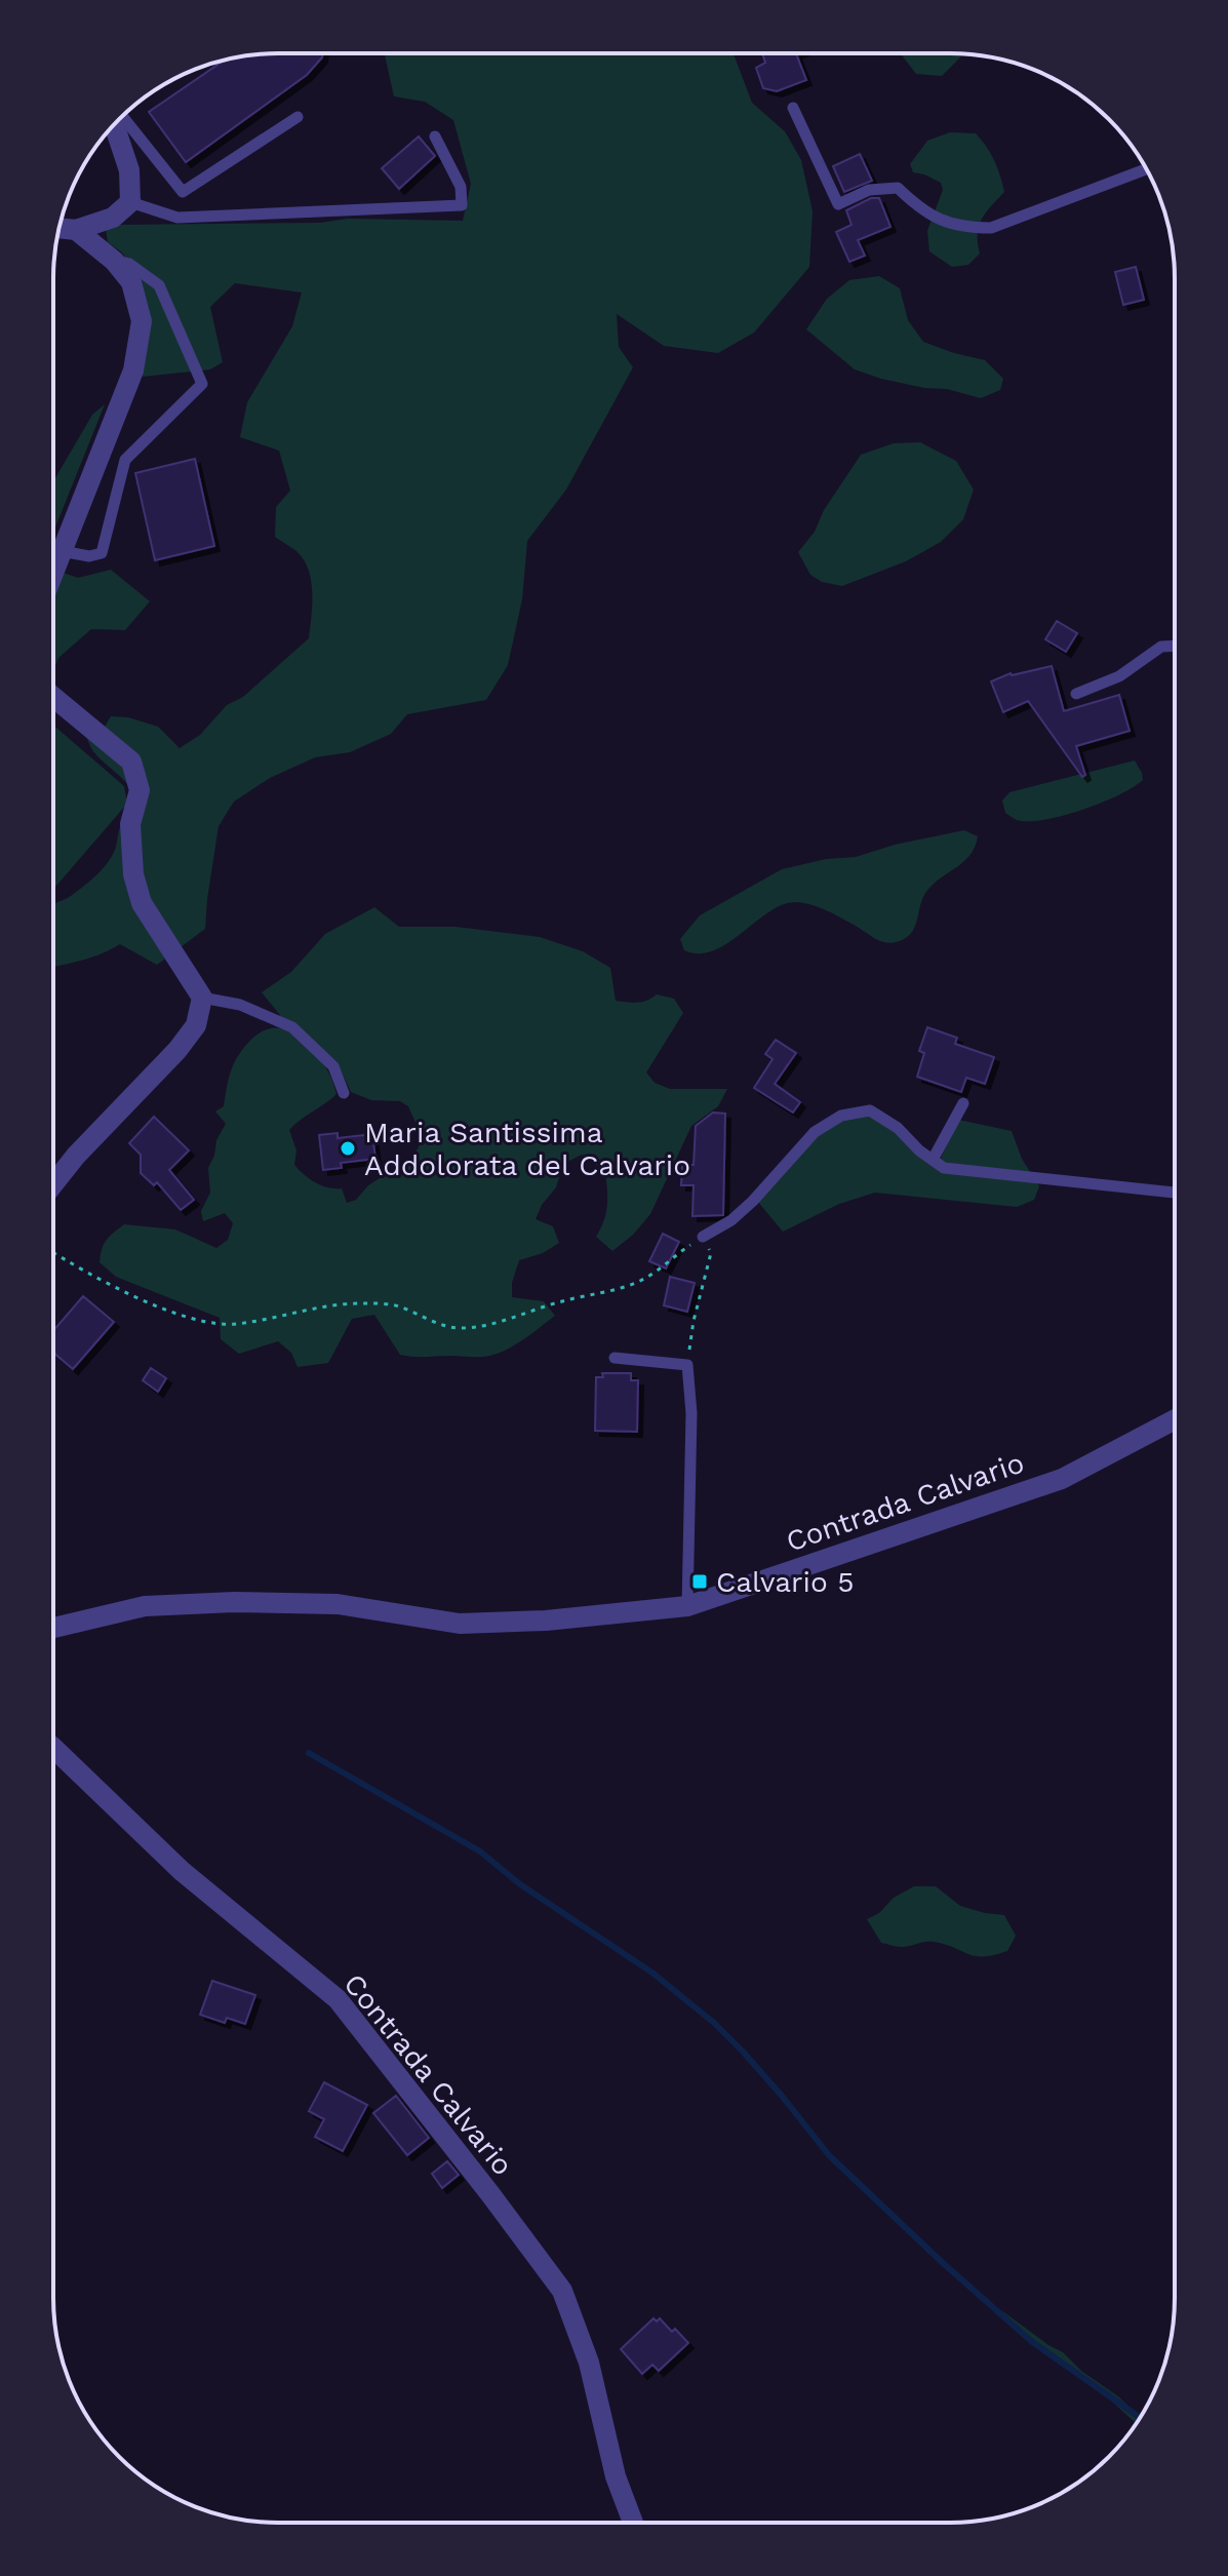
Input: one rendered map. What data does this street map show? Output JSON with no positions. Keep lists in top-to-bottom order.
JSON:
{
  "streets": {
    "street": ["Contrada Calvario"]
  },
  "places": {
    "other": ["Maria Santissima Addolorata del Calvario"],
    "transit": ["Calvario 5"]
  }
}
